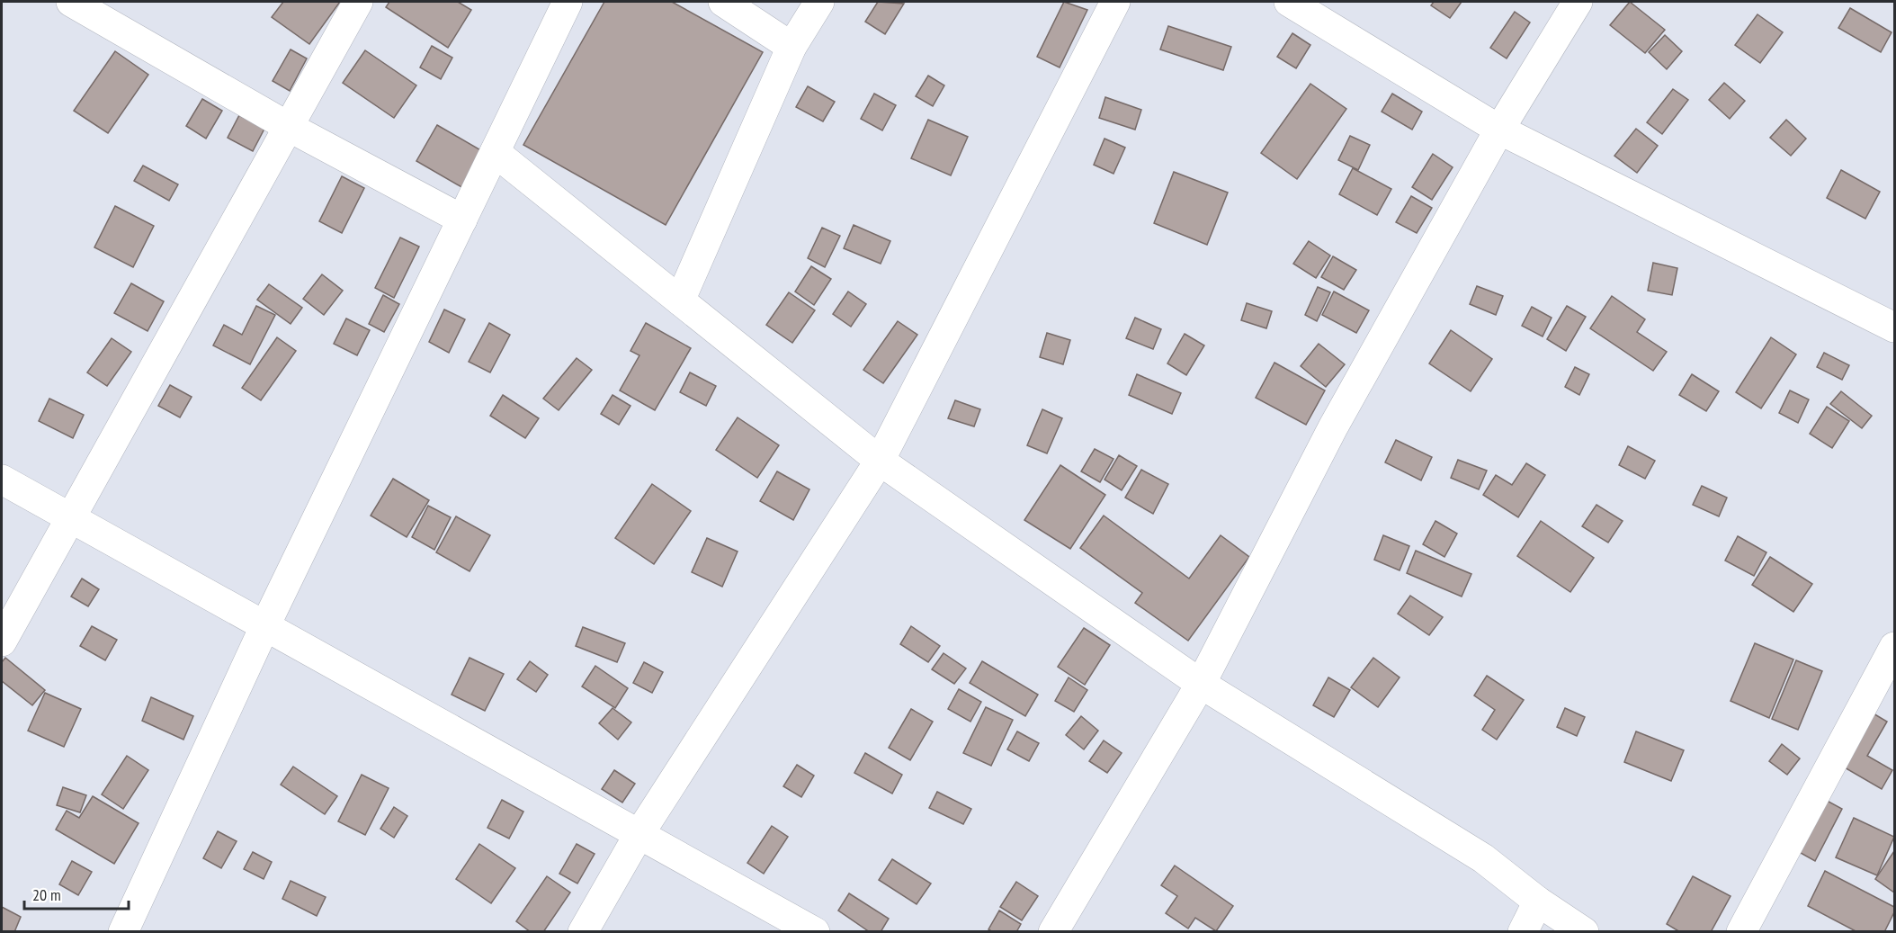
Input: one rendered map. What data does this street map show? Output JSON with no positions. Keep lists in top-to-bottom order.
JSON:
{
  "scale_bar": "20 m"
}
